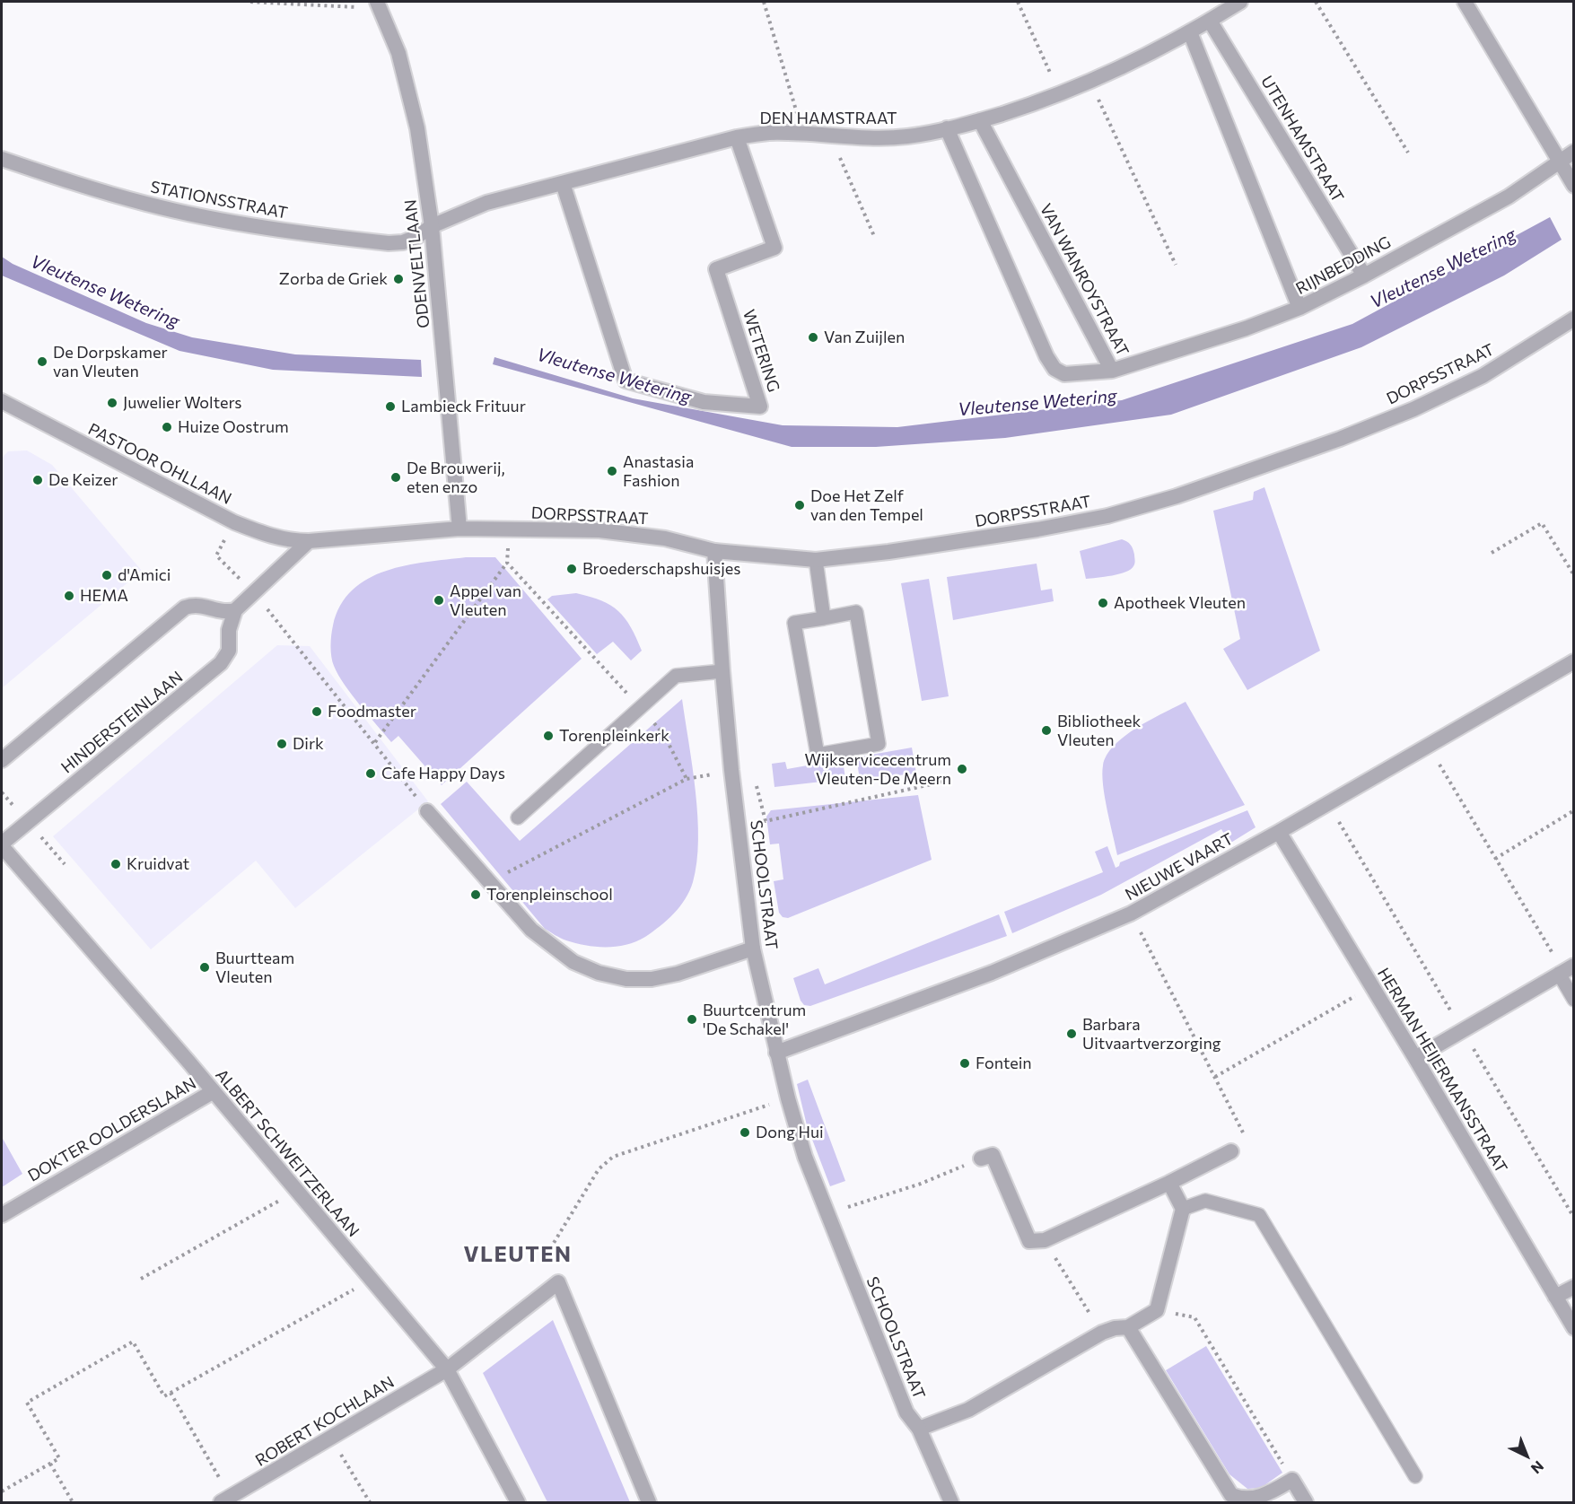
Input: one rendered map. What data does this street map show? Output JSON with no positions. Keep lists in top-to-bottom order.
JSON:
{
  "streets": {
    "street": [
      "DEN HAMSTRAAT",
      "UTENHAMSTRAAT",
      "STATIONSSTRAAT",
      "ODENVELTLAAN",
      "RIJNBEDDING",
      "VAN WANROYSTRAAT",
      "WETERING",
      "DORPSSTRAAT",
      "PASTOOR OHLLAAN",
      "HINDERSTEINLAAN",
      "NIEUWE VAART",
      "SCHOOLSTRAAT",
      "HERMAN HEIJERMANSSTRAAT",
      "DOKTER OOLDERSLAAN",
      "ALBERT SCHWEITZERLAAN",
      "ROBERT KOCHLAAN"
    ]
  },
  "crossings": [
    ["DEN HAMSTRAAT", "UTENHAMSTRAAT"],
    ["DEN HAMSTRAAT", "STATIONSSTRAAT"],
    ["DEN HAMSTRAAT", "ODENVELTLAAN"],
    ["DEN HAMSTRAAT", "VAN WANROYSTRAAT"],
    ["DEN HAMSTRAAT", "WETERING"],
    ["UTENHAMSTRAAT", "RIJNBEDDING"],
    ["STATIONSSTRAAT", "ODENVELTLAAN"],
    ["ODENVELTLAAN", "DORPSSTRAAT"],
    ["RIJNBEDDING", "VAN WANROYSTRAAT"],
    ["DORPSSTRAAT", "SCHOOLSTRAAT"],
    ["HINDERSTEINLAAN", "ALBERT SCHWEITZERLAAN"],
    ["NIEUWE VAART", "SCHOOLSTRAAT"],
    ["NIEUWE VAART", "HERMAN HEIJERMANSSTRAAT"],
    ["DOKTER OOLDERSLAAN", "ALBERT SCHWEITZERLAAN"],
    ["ALBERT SCHWEITZERLAAN", "ROBERT KOCHLAAN"]
  ],
  "districts": ["VLEUTEN"],
  "water": ["Vleutense Wetering"],
  "places": [
    "Zorba de Griek",
    "Van Zuijlen",
    "De Dorpskamer van Vleuten",
    "Juwelier Wolters",
    "Lambieck Frituur",
    "Huize Oostrum",
    "Anastasia Fashion",
    "De Brouwerij, eten enzo",
    "De Keizer",
    "Doe Het Zelf van den Tempel",
    "Broederschapshuisjes",
    "d'Amici",
    "HEMA",
    "Appel van Vleuten",
    "Apotheek Vleuten",
    "Foodmaster",
    "Bibliotheek Vleuten",
    "Torenpleinkerk",
    "Dirk",
    "Wijkservicecentrum Vleuten-De Meern",
    "Cafe Happy Days",
    "Kruidvat",
    "Torenpleinschool",
    "Buurtteam Vleuten",
    "Buurtcentrum 'De Schakel'",
    "Barbara Uitvaartverzorging",
    "Fontein",
    "Dong Hui"
  ],
  "north": "bottom right"
}
